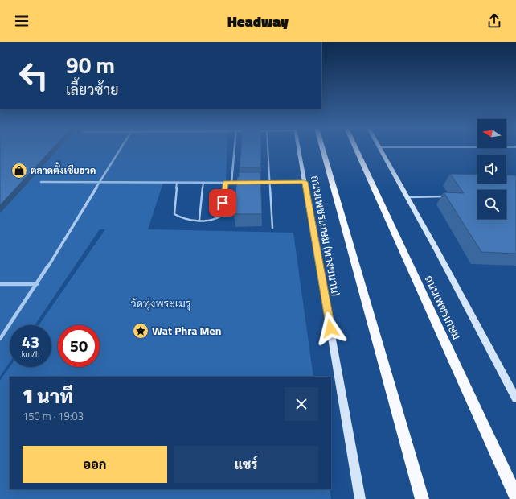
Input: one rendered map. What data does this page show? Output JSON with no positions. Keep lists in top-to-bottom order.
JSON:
{
  "streets": {
    "highway": ["ถนนเพชรเกษม"],
    "main road": ["ถนนเพชรเกษม (ทางขนาน)"]
  },
  "parks": ["วัดทุ่งพระเมรุ"],
  "places": {
    "shop": ["ตลาดตั้งเซียฮวด"],
    "place": ["Wat Phra Men"]
  },
  "north": "left",
  "page": {
    "header": "Headway",
    "turn": ["90 m", "เลี้ยวซ้าย"],
    "speed": "43 km/h",
    "limit": "50",
    "heading": ["1 นาที", "150 m · 19:03"],
    "buttons": ["ออก", "แชร์"]
  }
}
